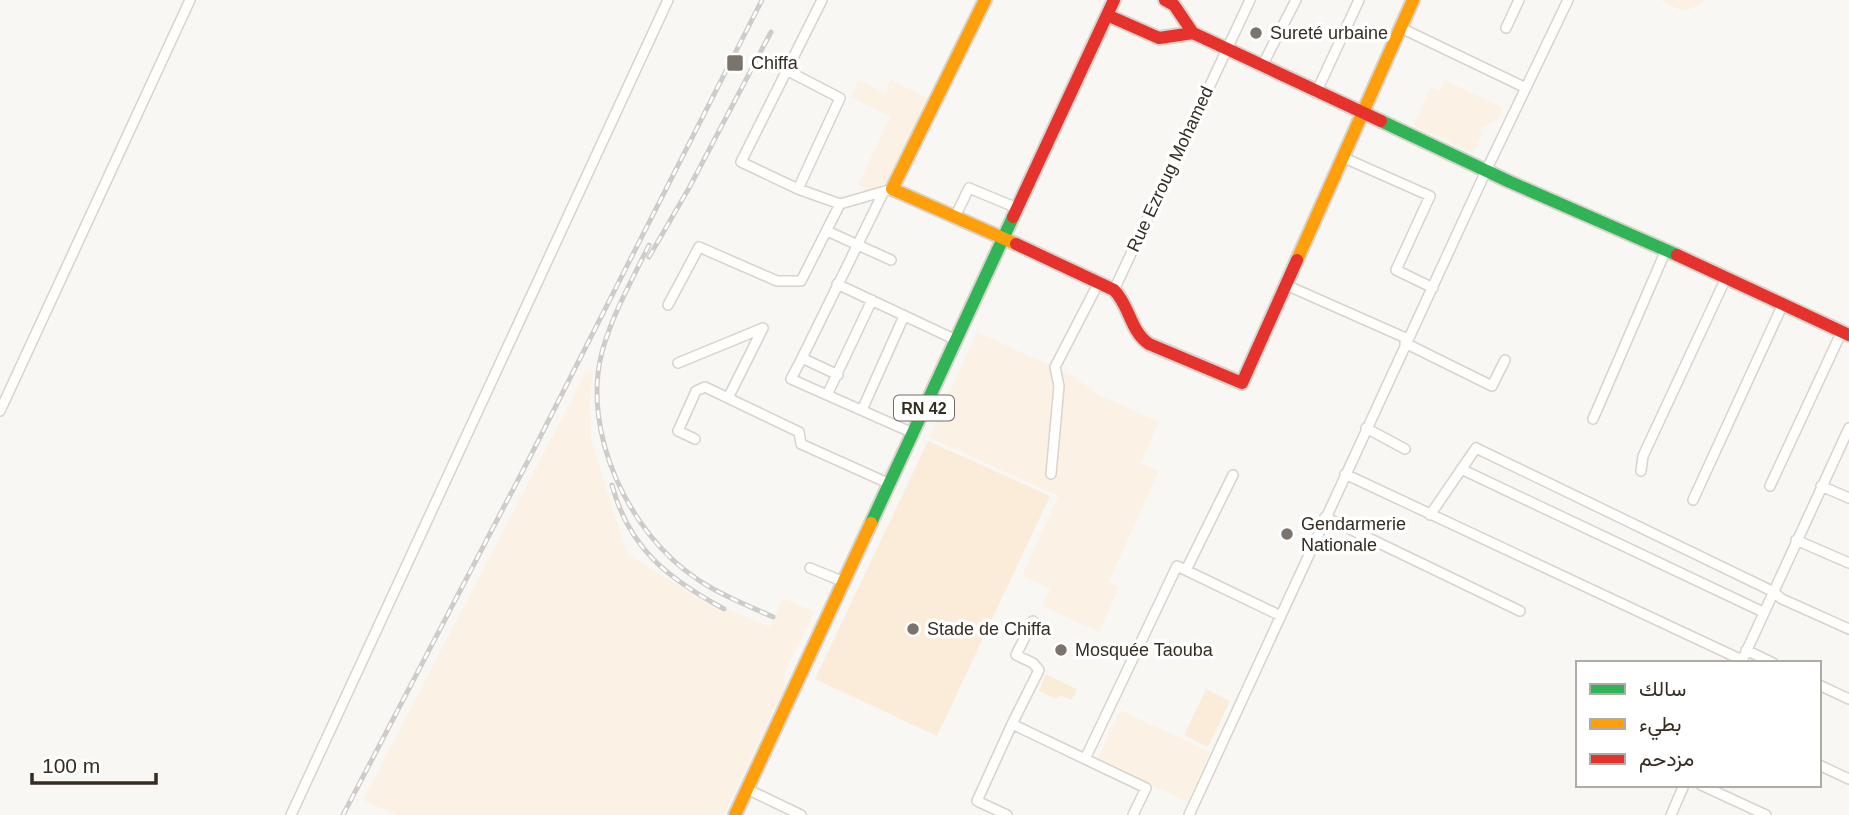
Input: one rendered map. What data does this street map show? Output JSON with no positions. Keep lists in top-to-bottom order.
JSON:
{
  "streets": {
    "main road": ["RN 42"],
    "street": ["Rue Ezroug Mohamed"]
  },
  "places": {
    "other": [
      "Sureté urbaine",
      "Gendarmerie Nationale",
      "Stade de Chiffa",
      "Mosquée Taouba"
    ],
    "transit": ["Chiffa"]
  },
  "legend": ["سالك", "بطيء", "مزدحم"],
  "scale_bar": "100 m"
}
